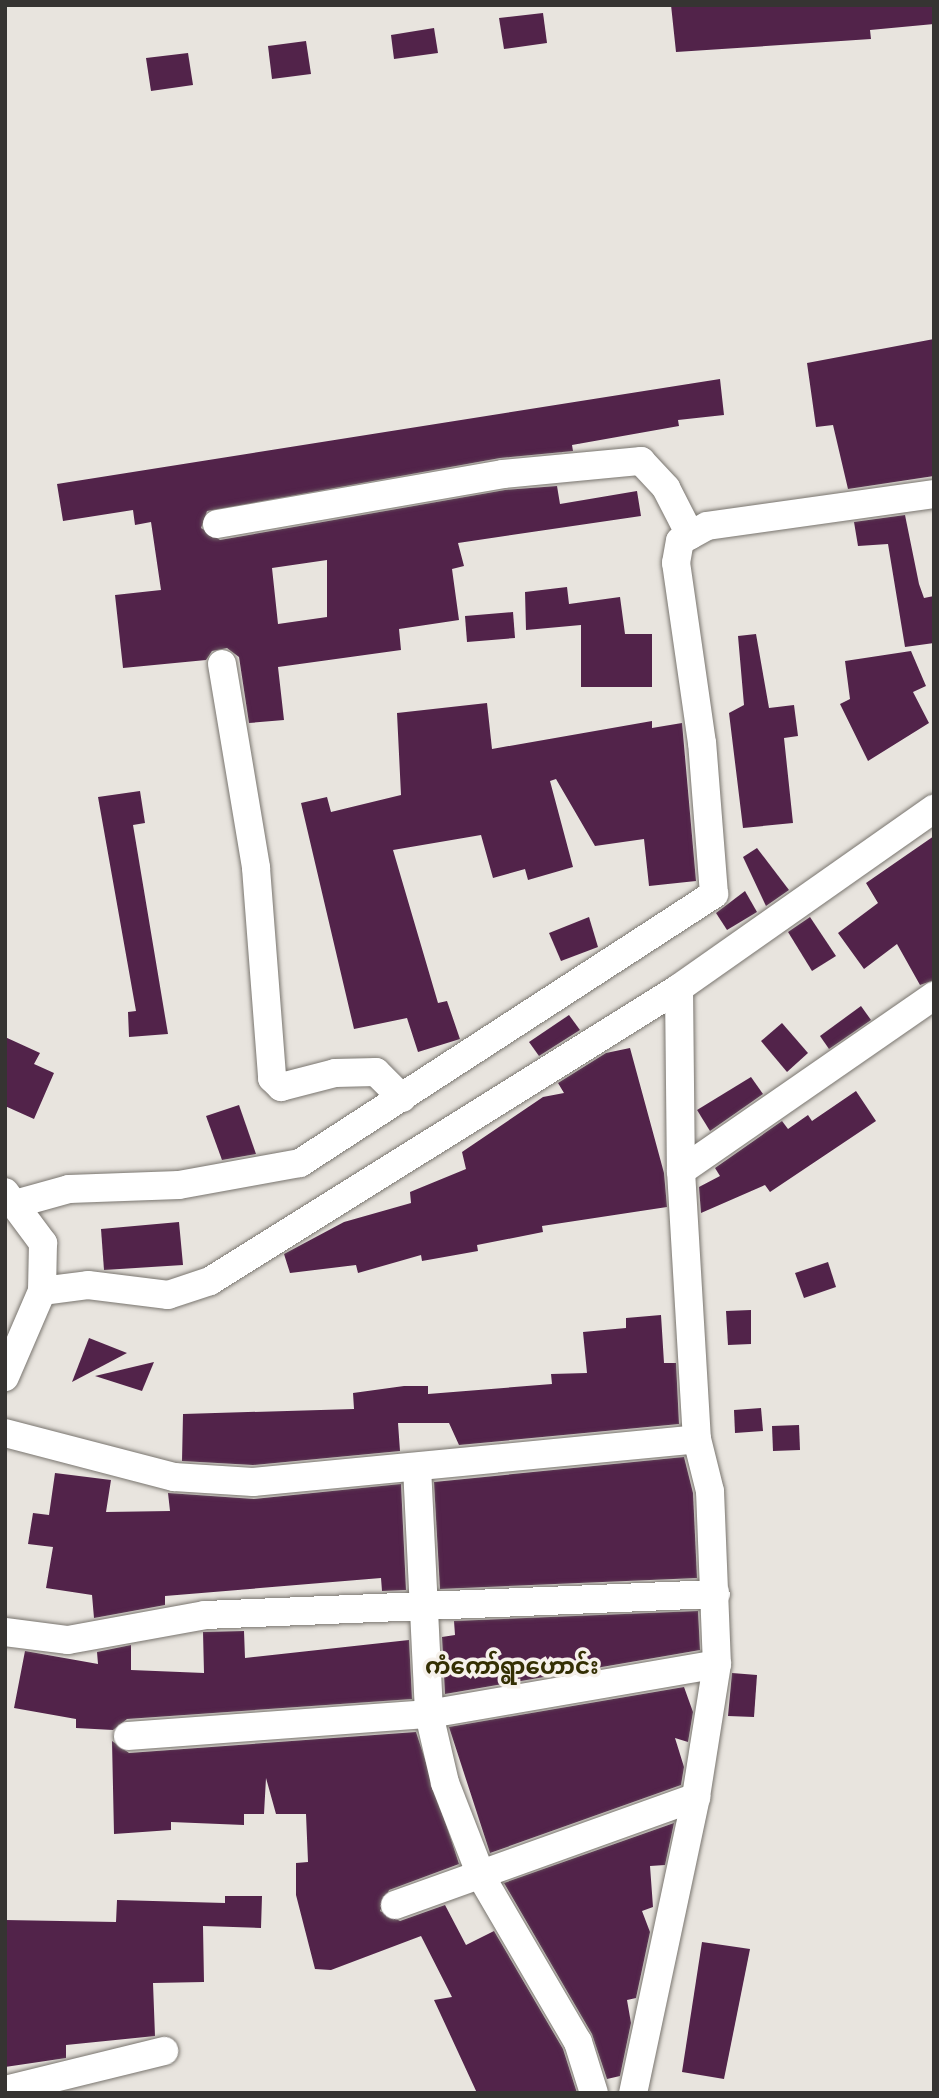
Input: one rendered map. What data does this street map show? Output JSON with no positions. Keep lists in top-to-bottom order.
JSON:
{
  "districts": ["ကံကော်ရွာဟောင်း"]
}
